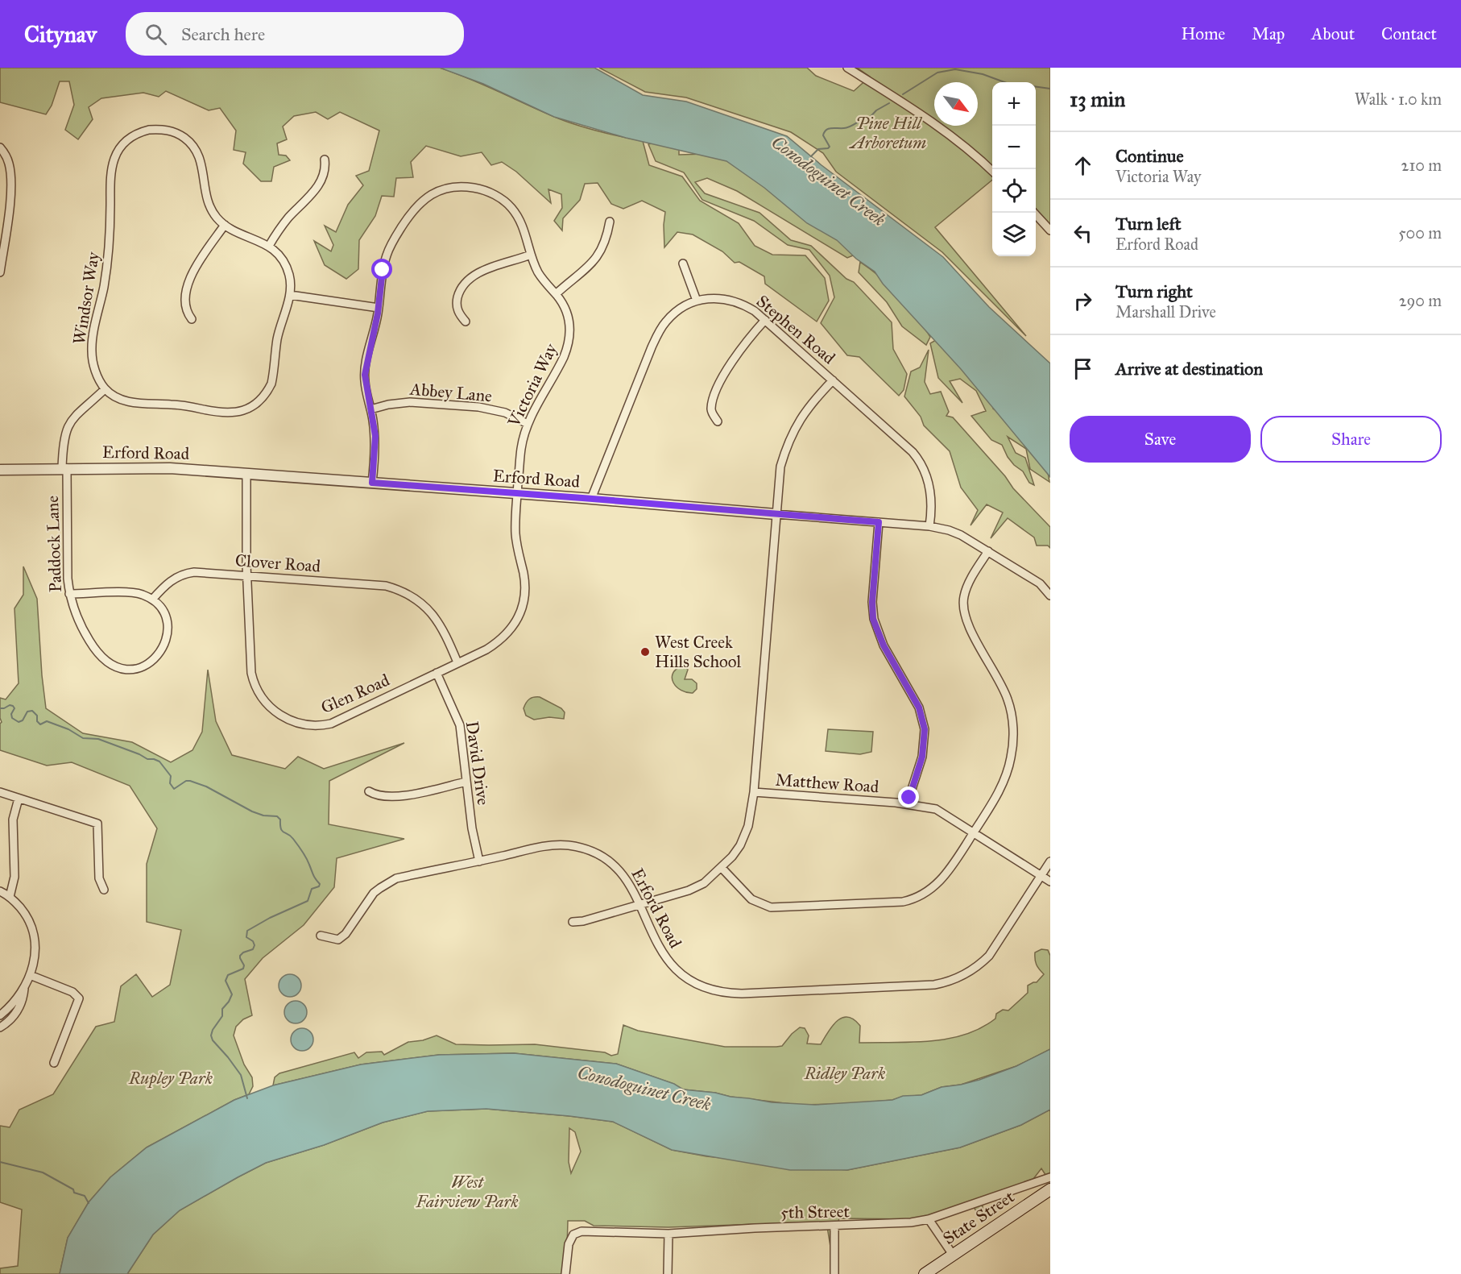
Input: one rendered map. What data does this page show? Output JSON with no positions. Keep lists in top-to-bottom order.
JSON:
{
  "streets": {
    "main road": ["State Street"],
    "street": [
      "Windsor Way",
      "Stephen Road",
      "Victoria Way",
      "Abbey Lane",
      "Erford Road",
      "Paddock Lane",
      "Clover Road",
      "Glen Road",
      "David Drive",
      "Matthew Road",
      "5th Street"
    ]
  },
  "crossings": [
    ["Windsor Way", "Paddock Lane"],
    ["Stephen Road", "Erford Road"],
    ["Victoria Way", "Abbey Lane"],
    ["Victoria Way", "Erford Road"],
    ["Victoria Way", "Glen Road"],
    ["Erford Road", "Paddock Lane"],
    ["Erford Road", "Glen Road"],
    ["Erford Road", "David Drive"],
    ["Erford Road", "Matthew Road"],
    ["Paddock Lane", "Clover Road"],
    ["Clover Road", "Glen Road"],
    ["Glen Road", "David Drive"]
  ],
  "water": ["Conodoguinet Creek"],
  "parks": [
    "Pine Hill Arboretum",
    "Ridley Park",
    "Rupley Park",
    "West Fairview Park"
  ],
  "places": ["West Creek Hills School"],
  "north": "bottom right",
  "page": {
    "header": "Citynav",
    "search": "Search here",
    "nav": [
      "Home",
      "Map",
      "About",
      "Contact"
    ],
    "heading": ["13 min", "Walk · 1.0 km"],
    "map_buttons": ["+", "−"],
    "list": [
      ["Continue", "Victoria Way", "210 m"],
      ["Turn left", "Erford Road", "500 m"],
      ["Turn right", "Marshall Drive", "290 m"],
      "Arrive at destination"
    ],
    "buttons": ["Save", "Share"]
  }
}
